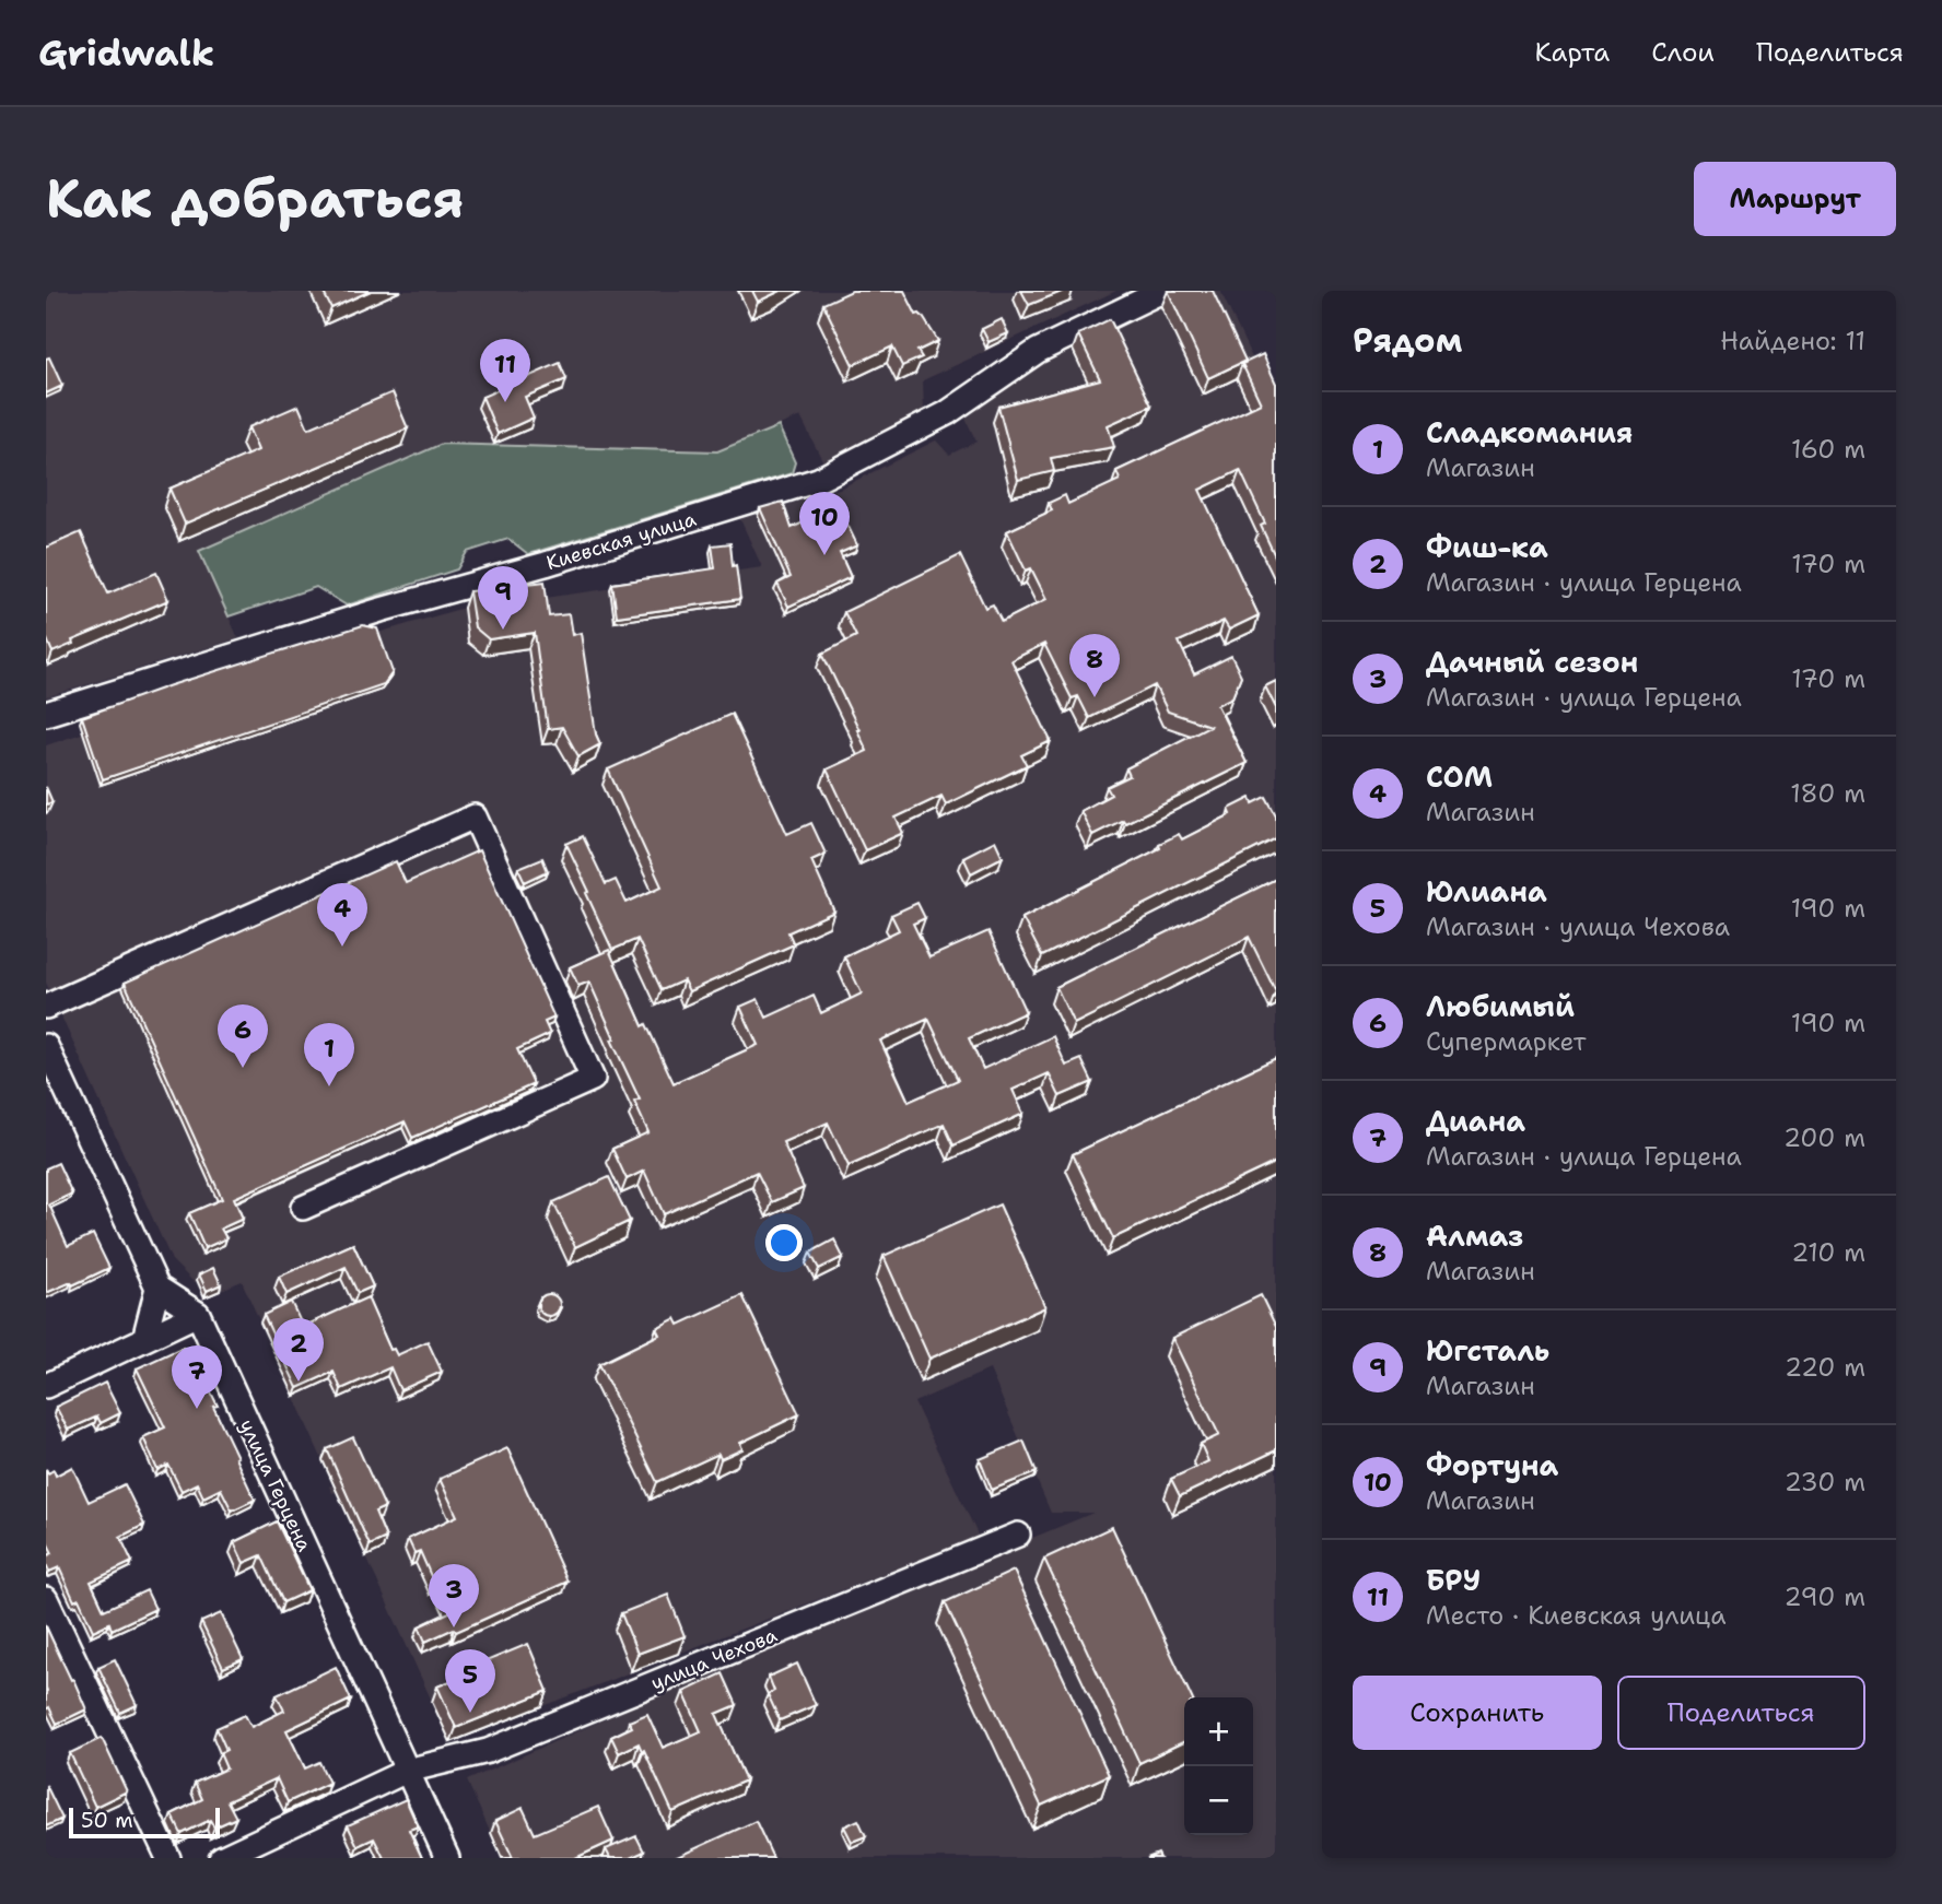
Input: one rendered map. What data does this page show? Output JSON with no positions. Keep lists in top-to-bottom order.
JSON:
{
  "streets": {
    "street": ["Киевская улица", "улица Герцена", "улица Чехова"]
  },
  "crossings": [
    ["улица Герцена", "улица Чехова"]
  ],
  "scale_bar": "50 m",
  "page": {
    "header": "Gridwalk",
    "nav": ["Карта", "Слои", "Поделиться"],
    "buttons": [
      "Маршрут",
      ["Сохранить", "Поделиться"]
    ],
    "title": "Как добраться",
    "heading": ["Рядом", "Найдено: 11"],
    "pins": [
      "11",
      "10",
      "9",
      "8",
      "4",
      "6",
      "1",
      "2",
      "7",
      "3",
      "5"
    ],
    "list": [
      {
        "mark": "1",
        "name": "Сладкомания",
        "note": "Магазин",
        "value": "160 m"
      },
      {
        "mark": "2",
        "name": "Фиш-ка",
        "note": "Магазин · улица Герцена",
        "value": "170 m"
      },
      {
        "mark": "3",
        "name": "Дачный сезон",
        "note": "Магазин · улица Герцена",
        "value": "170 m"
      },
      {
        "mark": "4",
        "name": "СОМ",
        "note": "Магазин",
        "value": "180 m"
      },
      {
        "mark": "5",
        "name": "Юлиана",
        "note": "Магазин · улица Чехова",
        "value": "190 m"
      },
      {
        "mark": "6",
        "name": "Любимый",
        "note": "Супермаркет",
        "value": "190 m"
      },
      {
        "mark": "7",
        "name": "Диана",
        "note": "Магазин · улица Герцена",
        "value": "200 m"
      },
      {
        "mark": "8",
        "name": "Алмаз",
        "note": "Магазин",
        "value": "210 m"
      },
      {
        "mark": "9",
        "name": "Югсталь",
        "note": "Магазин",
        "value": "220 m"
      },
      {
        "mark": "10",
        "name": "Фортуна",
        "note": "Магазин",
        "value": "230 m"
      },
      {
        "mark": "11",
        "name": "БРУ",
        "note": "Место · Киевская улица",
        "value": "290 m"
      }
    ],
    "map_buttons": ["+", "−"],
    "scale": "50 m"
  }
}
